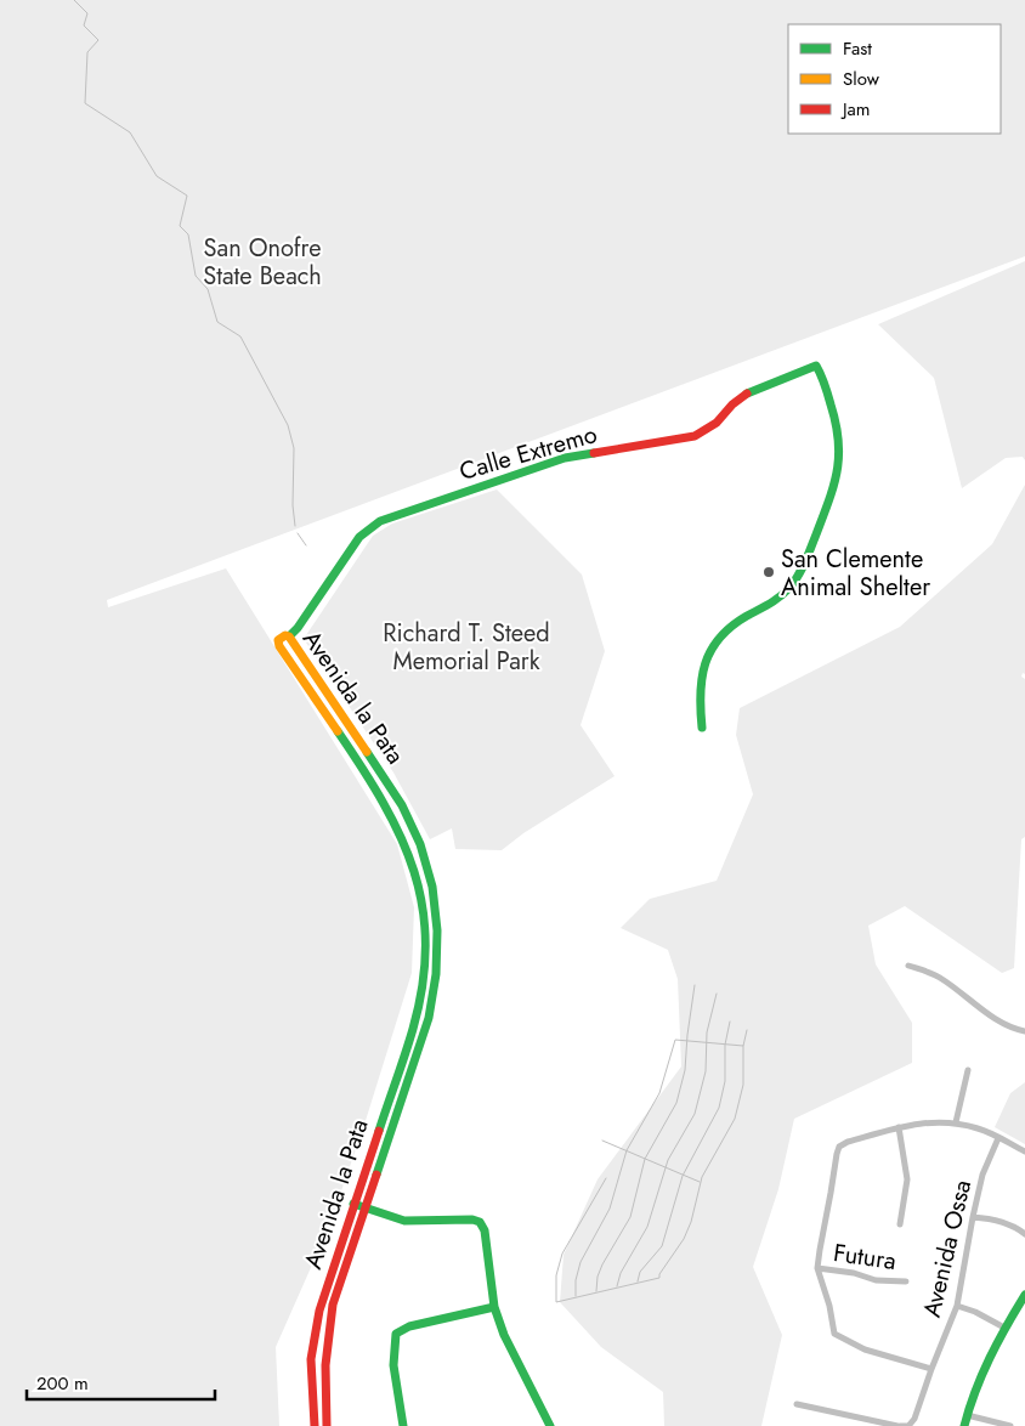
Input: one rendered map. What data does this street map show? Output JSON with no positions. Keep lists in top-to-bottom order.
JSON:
{
  "streets": {
    "street": [
      "Calle Extremo",
      "Avenida la Pata",
      "Avenida Ossa",
      "Futura"
    ]
  },
  "crossings": [
    ["Calle Extremo", "Avenida la Pata"]
  ],
  "parks": ["San Onofre State Beach", "Richard T. Steed Memorial Park"],
  "places": ["San Clemente Animal Shelter"],
  "legend": ["Fast", "Slow", "Jam"],
  "scale_bar": "200 m"
}
